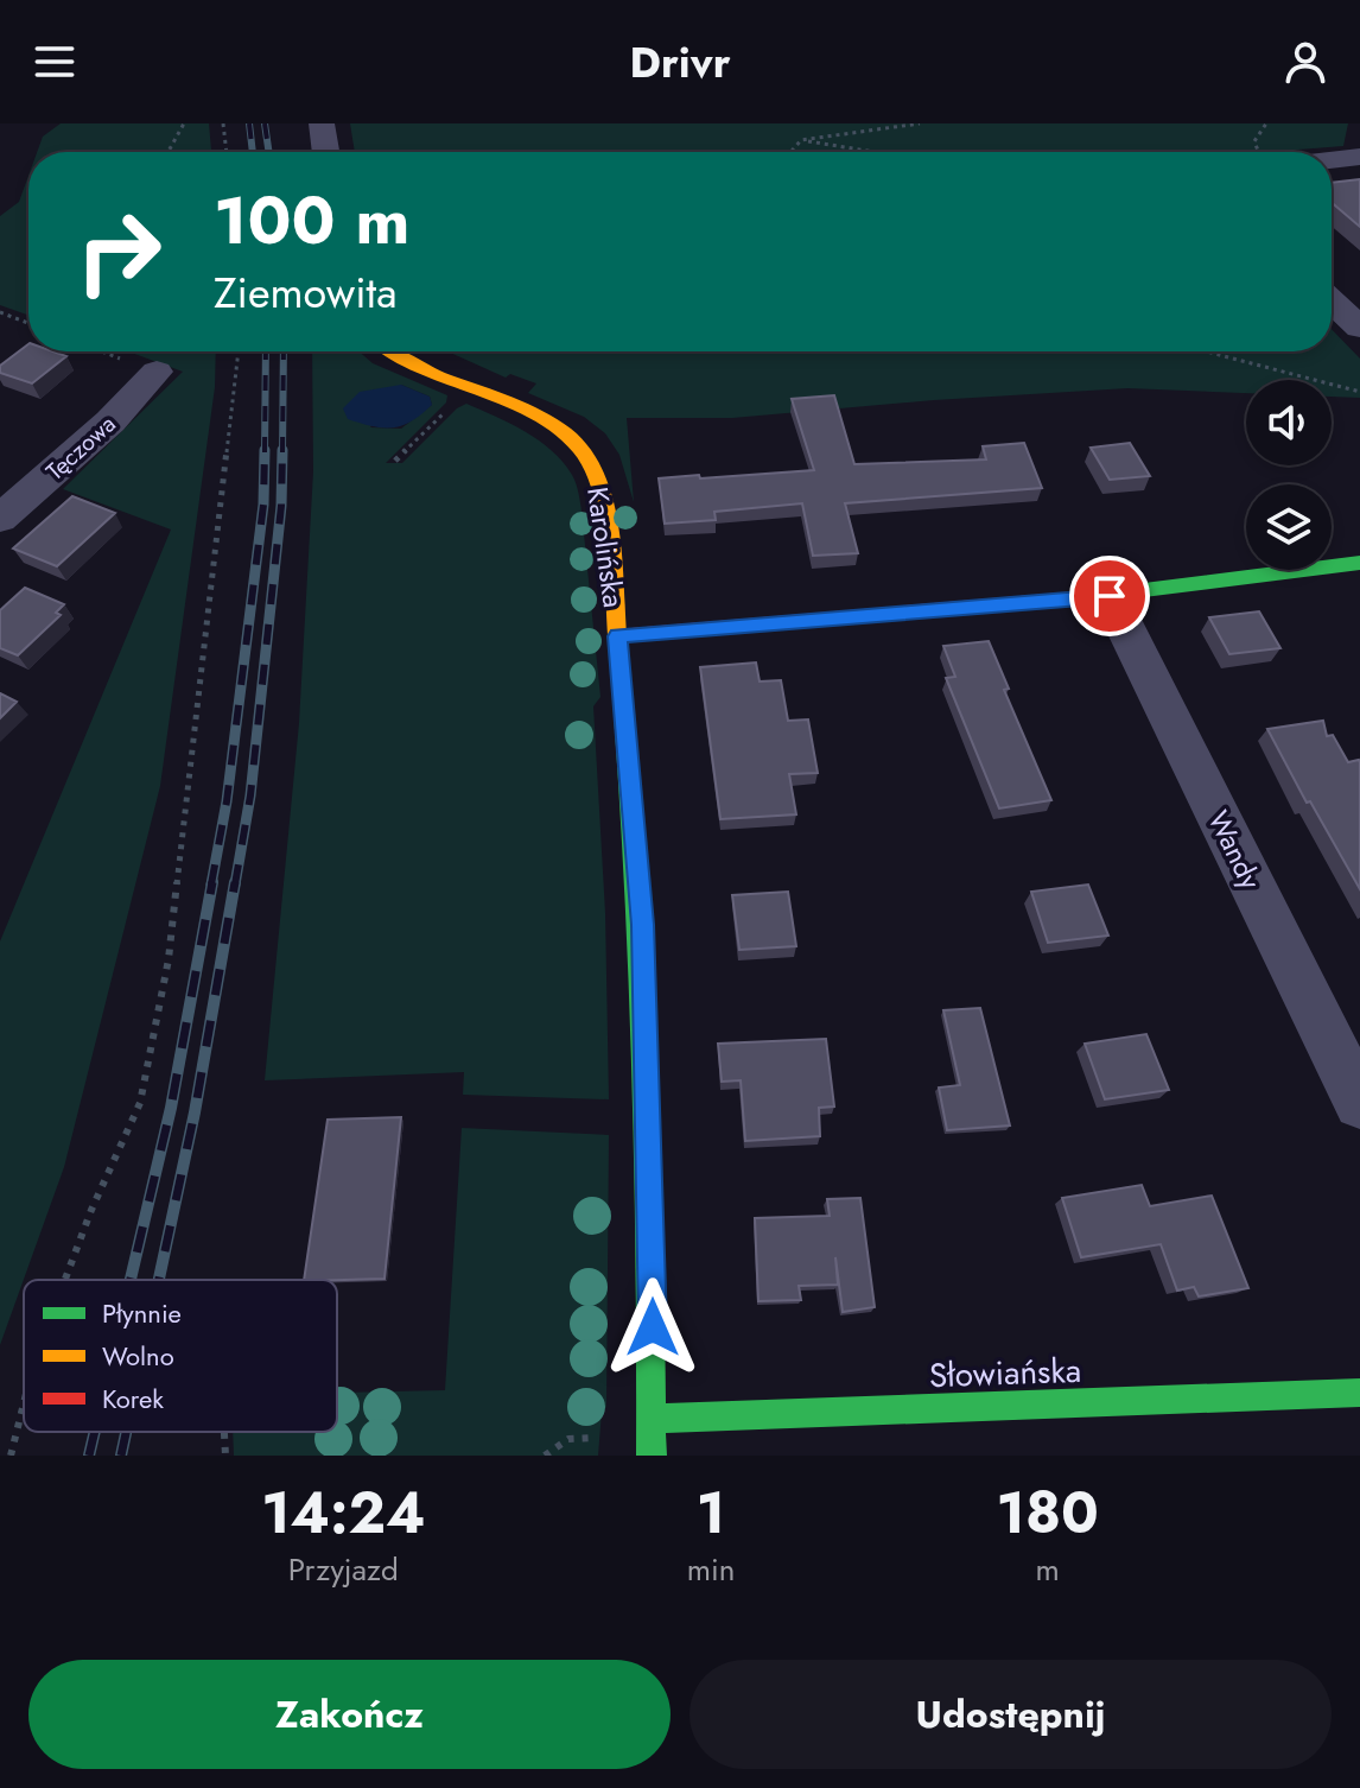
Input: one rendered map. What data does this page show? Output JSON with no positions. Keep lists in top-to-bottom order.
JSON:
{
  "streets": {
    "street": [
      "Tęczowa",
      "Karolińska",
      "Wandy",
      "Słowiańska"
    ]
  },
  "crossings": [
    ["Karolińska", "Słowiańska"]
  ],
  "legend": ["Płynnie", "Wolno", "Korek"],
  "page": {
    "header": "Drivr",
    "turn": ["100 m", "Ziemowita"],
    "eta": [
      "14:24",
      "Przyjazd",
      "1",
      "min",
      "180",
      "m"
    ],
    "buttons": ["Zakończ", "Udostępnij"]
  }
}
